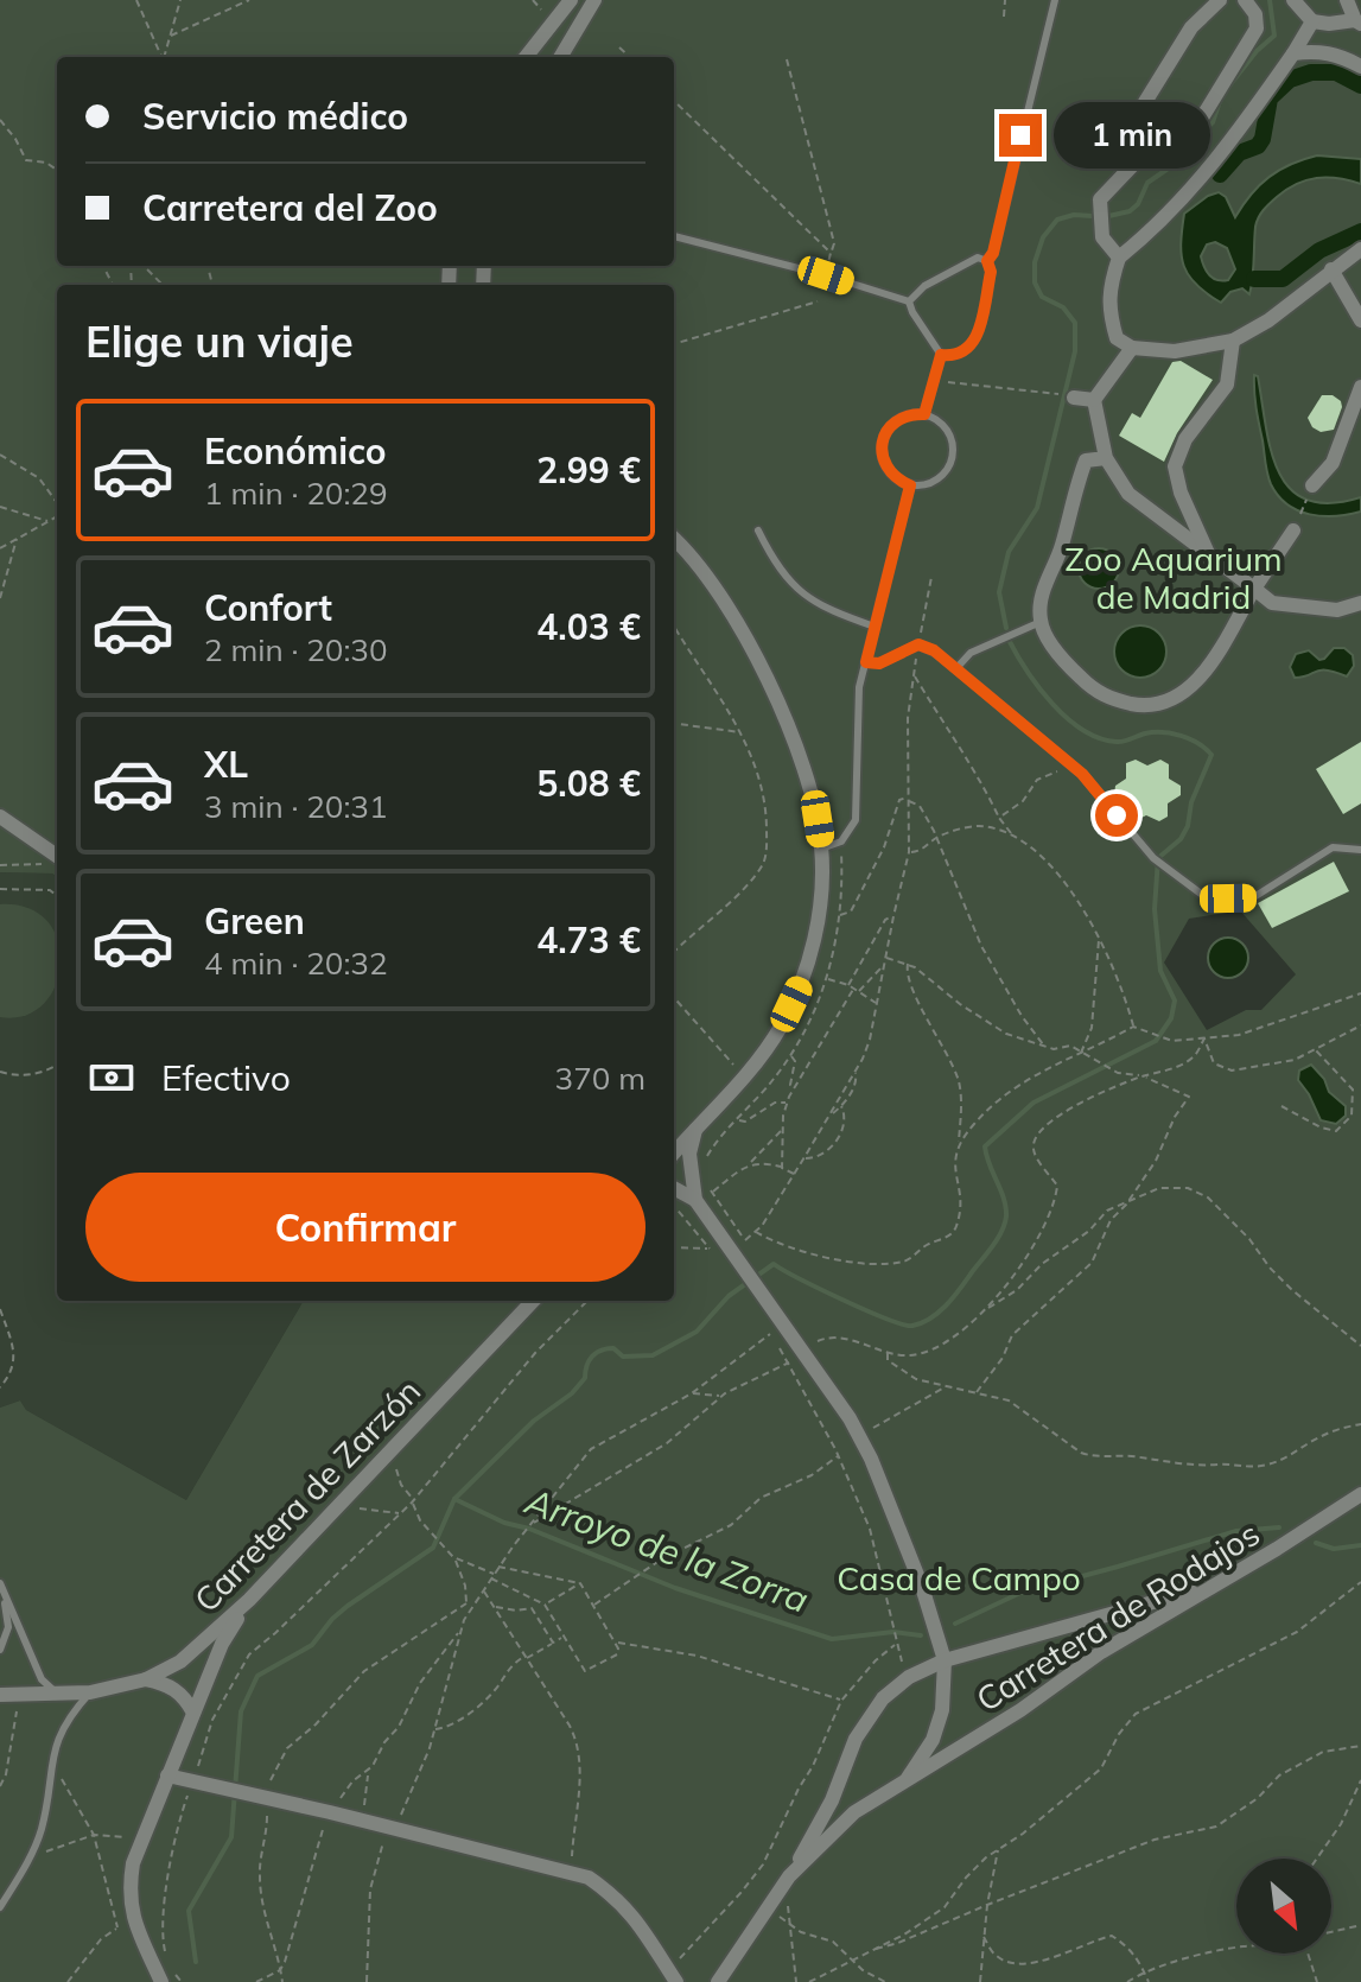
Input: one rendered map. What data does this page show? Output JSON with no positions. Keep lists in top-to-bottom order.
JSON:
{
  "streets": {
    "street": ["Carretera de Zarzón", "Carretera de Rodajos"]
  },
  "water": ["Arroyo de la Zorra"],
  "parks": ["Zoo Aquarium de Madrid", "Casa de Campo"],
  "north": "bottom right",
  "page": {
    "banner": ["Servicio médico", "Carretera del Zoo"],
    "bubble": "1 min",
    "heading": "Elige un viaje",
    "list": [
      {
        "name": "Económico",
        "note": "1 min · 20:29",
        "value": "2.99 €"
      },
      {
        "name": "Confort",
        "note": "2 min · 20:30",
        "value": "4.03 €"
      },
      {
        "name": "XL",
        "note": "3 min · 20:31",
        "value": "5.08 €"
      },
      {
        "name": "Green",
        "note": "4 min · 20:32",
        "value": "4.73 €"
      }
    ],
    "pay": ["Efectivo", "370 m"],
    "buttons": "Confirmar"
  }
}
